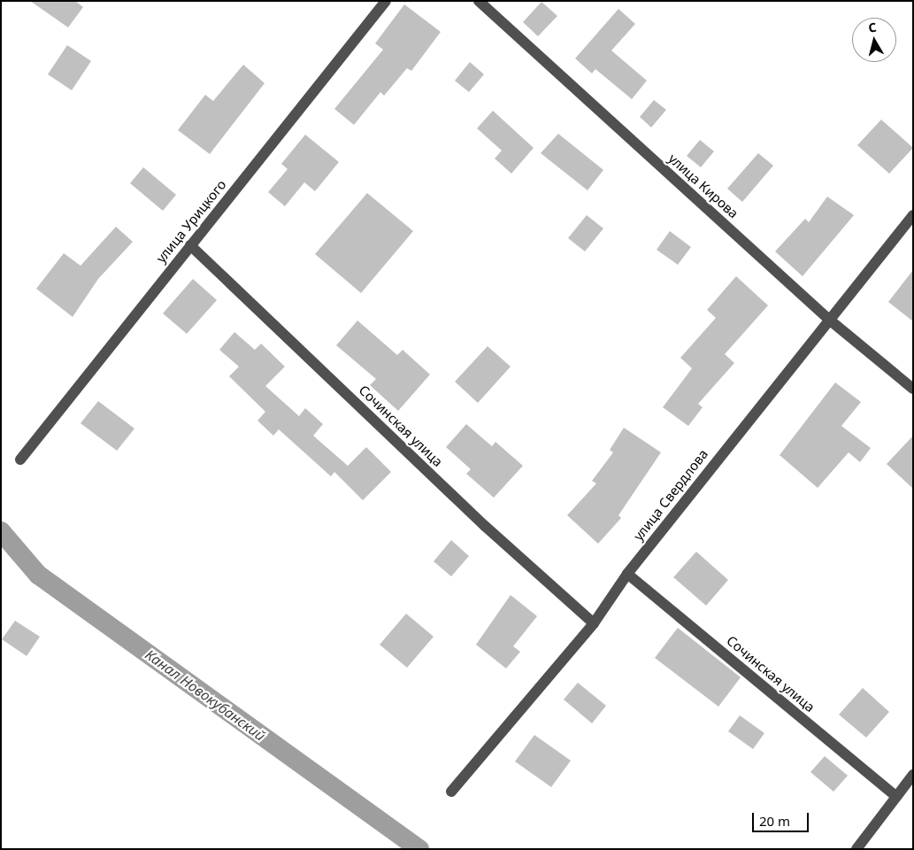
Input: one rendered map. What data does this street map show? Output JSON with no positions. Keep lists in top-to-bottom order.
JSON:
{
  "streets": {
    "street": [
      "улица Кирова",
      "улица Урицкого",
      "Сочинская улица",
      "улица Свердлова"
    ]
  },
  "crossings": [
    ["улица Кирова", "улица Свердлова"],
    ["улица Урицкого", "Сочинская улица"],
    ["Сочинская улица", "улица Свердлова"]
  ],
  "water": ["Канал Новокубанский"],
  "scale_bar": "20 m",
  "north": "top"
}
